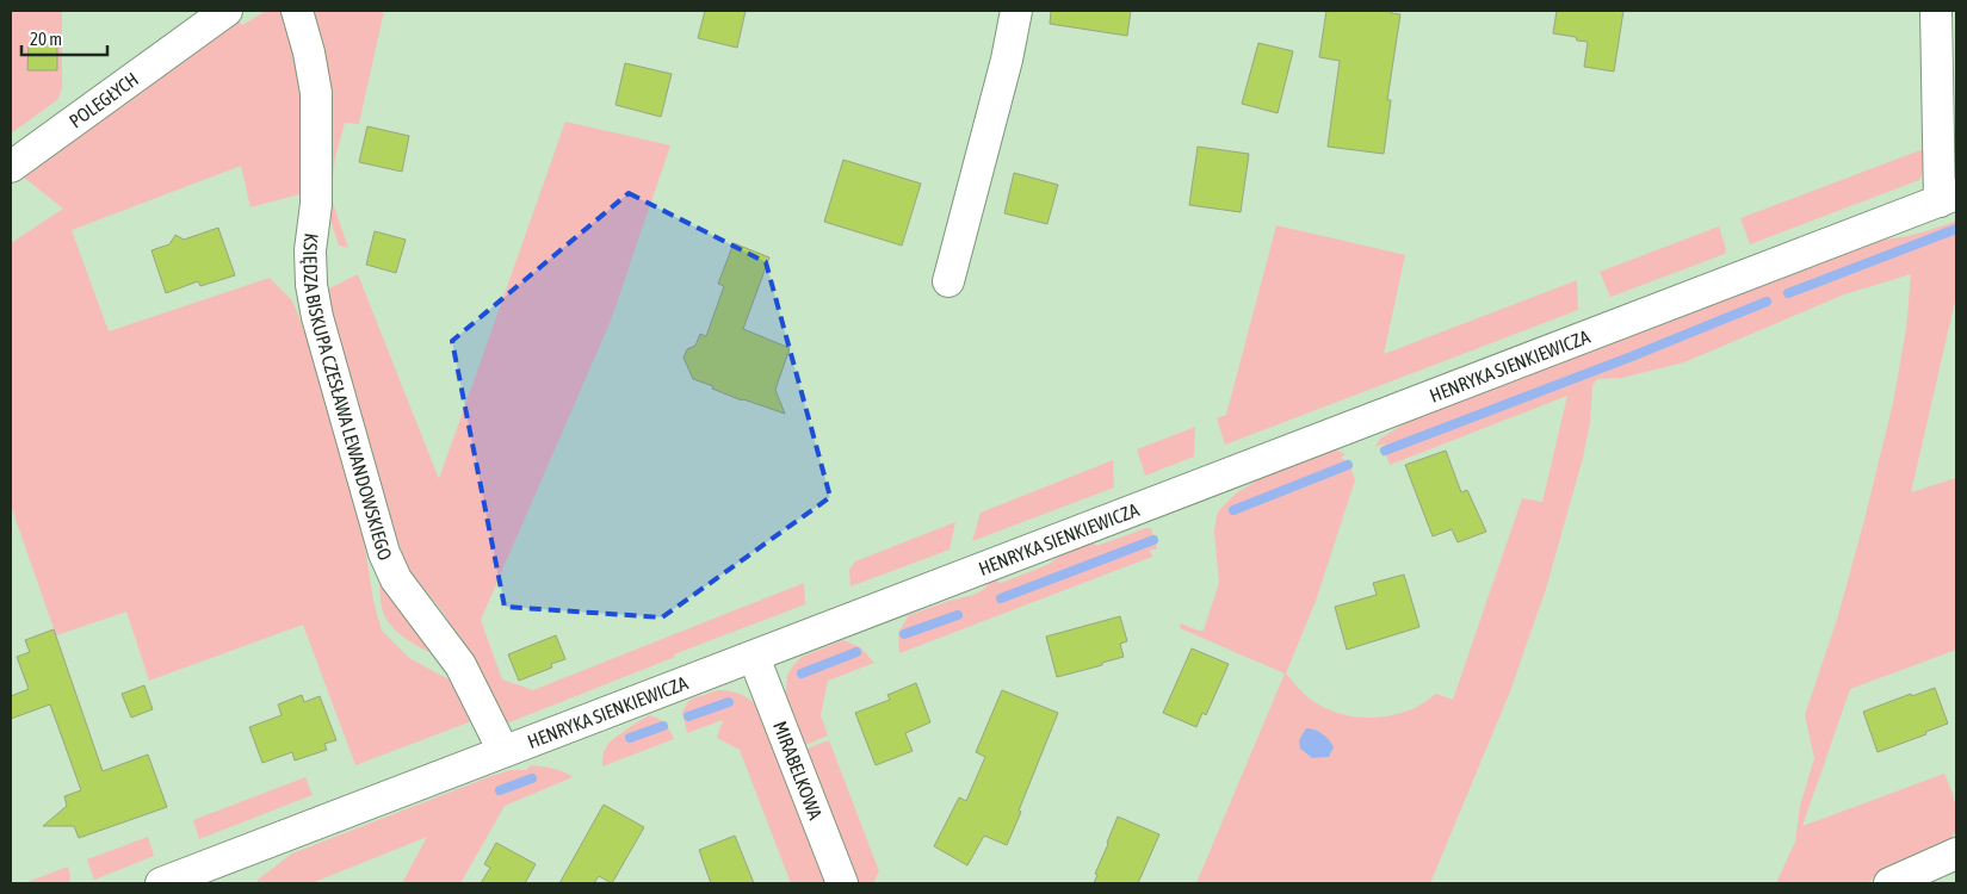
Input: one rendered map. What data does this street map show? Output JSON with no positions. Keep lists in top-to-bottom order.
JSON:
{
  "streets": {
    "street": [
      "POLEGŁYCH",
      "HENRYKA SIENKIEWICZA",
      "KSIĘDZA BISKUPA CZESŁAWA LEWANDOWSKIEGO",
      "MIRABELKOWA"
    ]
  },
  "crossings": [
    ["HENRYKA SIENKIEWICZA", "KSIĘDZA BISKUPA CZESŁAWA LEWANDOWSKIEGO"],
    ["HENRYKA SIENKIEWICZA", "MIRABELKOWA"]
  ],
  "scale_bar": "20 m"
}
